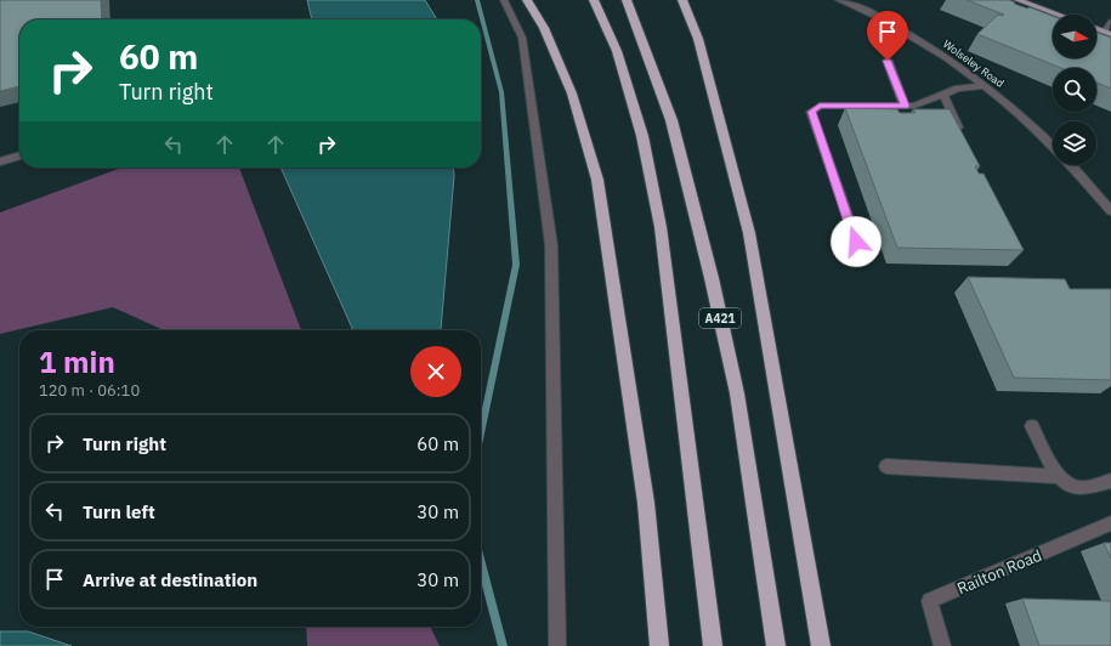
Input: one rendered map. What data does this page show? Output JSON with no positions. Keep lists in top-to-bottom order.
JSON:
{
  "streets": {
    "highway": ["A421"],
    "street": ["Wolseley Road", "Railton Road"]
  },
  "north": "right",
  "page": {
    "turn": ["60 m", "Turn right"],
    "heading": ["1 min", "120 m · 06:10"],
    "list": [
      {
        "name": "Turn right",
        "value": "60 m"
      },
      {
        "name": "Turn left",
        "value": "30 m"
      },
      {
        "name": "Arrive at destination",
        "value": "30 m"
      }
    ]
  }
}
